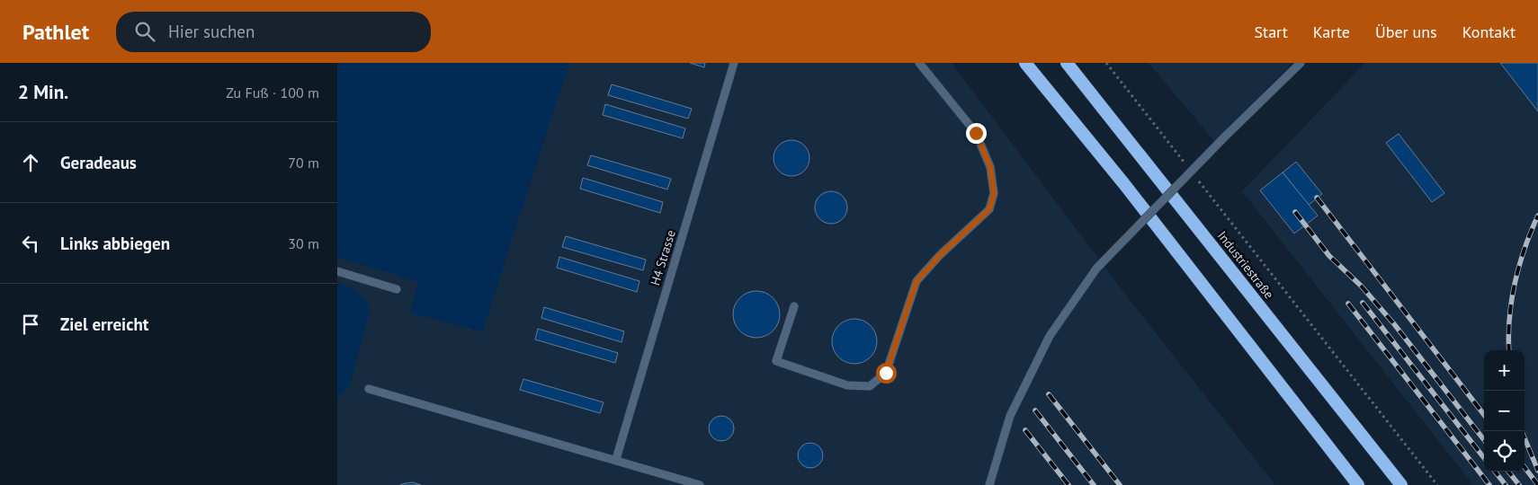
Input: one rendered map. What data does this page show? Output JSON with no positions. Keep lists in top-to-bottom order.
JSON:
{
  "streets": {
    "highway": ["Industriestraße"],
    "lane": ["H4 Strasse"]
  },
  "page": {
    "header": "Pathlet",
    "search": "Hier suchen",
    "nav": [
      "Start",
      "Karte",
      "Über uns",
      "Kontakt"
    ],
    "heading": ["2 Min.", "Zu Fuß · 100 m"],
    "list": [
      ["Geradeaus", "70 m"],
      ["Links abbiegen", "30 m"],
      "Ziel erreicht"
    ],
    "map_buttons": ["+", "−"]
  }
}
